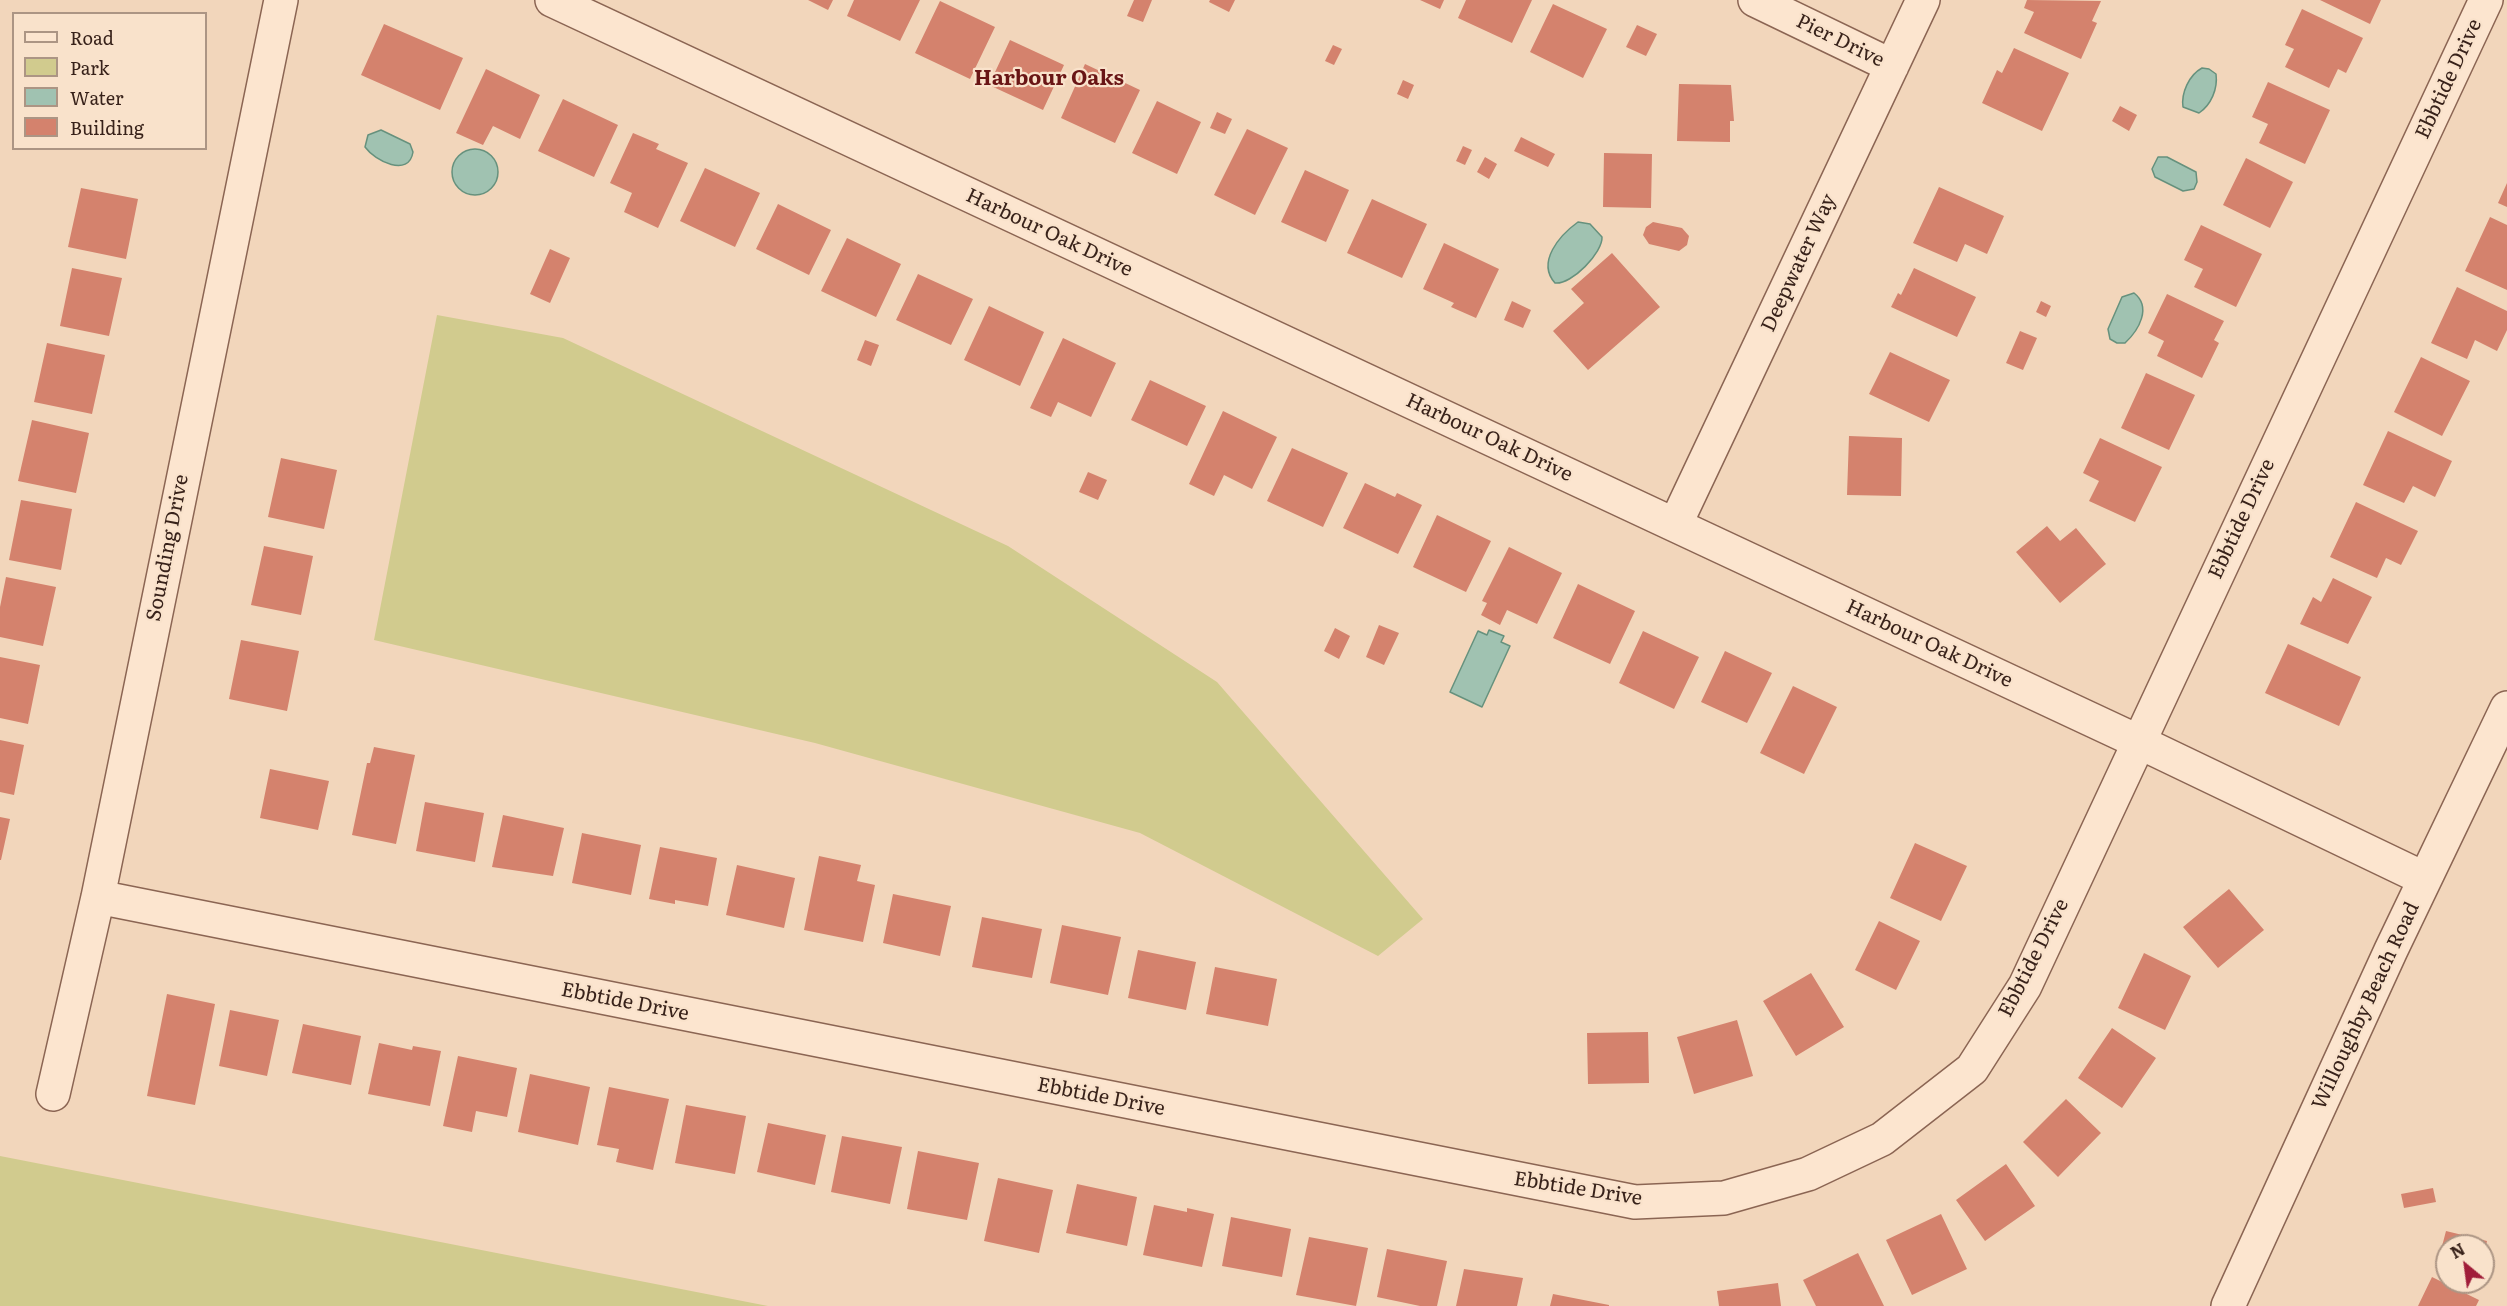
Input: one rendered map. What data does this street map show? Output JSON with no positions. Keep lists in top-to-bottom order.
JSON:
{
  "streets": {
    "street": [
      "Pier Drive",
      "Ebbtide Drive",
      "Harbour Oak Drive",
      "Deepwater Way",
      "Sounding Drive",
      "Willoughby Beach Road"
    ]
  },
  "crossings": [
    ["Pier Drive", "Deepwater Way"],
    ["Ebbtide Drive", "Harbour Oak Drive"],
    ["Ebbtide Drive", "Sounding Drive"],
    ["Harbour Oak Drive", "Deepwater Way"],
    ["Harbour Oak Drive", "Willoughby Beach Road"]
  ],
  "districts": ["Harbour Oaks"],
  "legend": [
    "Road",
    "Park",
    "Water",
    "Building"
  ],
  "north": "top left"
}
